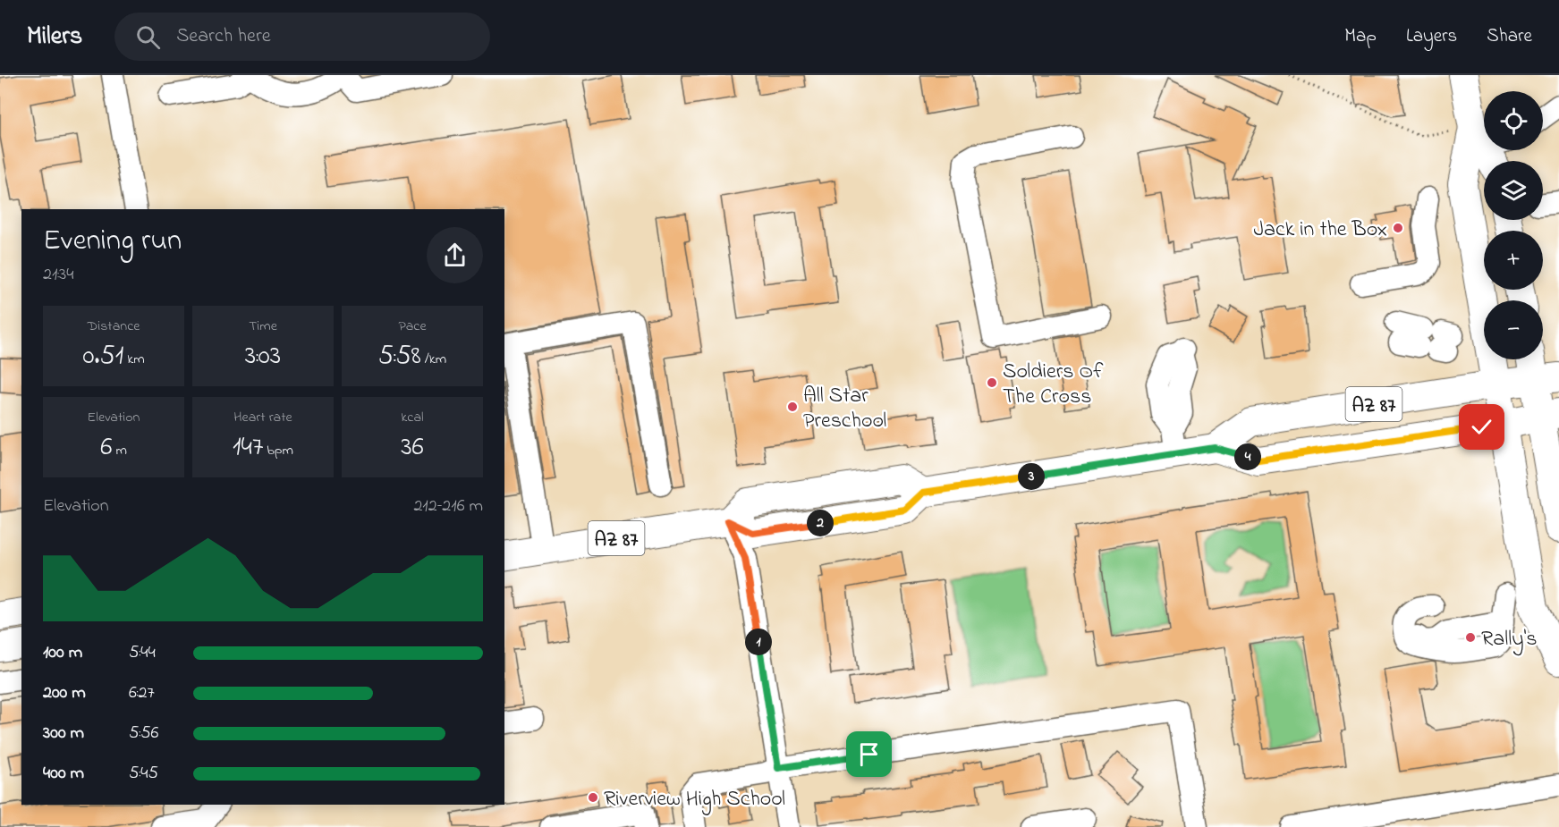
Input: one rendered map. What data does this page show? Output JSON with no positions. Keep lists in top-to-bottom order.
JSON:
{
  "streets": {
    "main road": ["AZ 87"]
  },
  "places": [
    "Jack in the Box",
    "Soldiers Of The Cross",
    "All Star Preschool",
    "Rally's",
    "Riverview High School"
  ],
  "page": {
    "header": "Milers",
    "search": "Search here",
    "nav": ["Map", "Layers", "Share"],
    "map_buttons": ["+", "−"],
    "heading": ["Evening run", "21:34"],
    "stats": [
      ["Distance", "0.51 km"],
      ["Time", "3:03"],
      ["Pace", "5:58 /km"],
      ["Elevation", "6 m"],
      ["Heart rate", "147 bpm"],
      ["kcal", "36"]
    ],
    "pins": [
      "4",
      "3",
      "2",
      "1"
    ],
    "chart": ["Elevation", "212–216 m"],
    "list": [
      {
        "name": "100 m",
        "note": "5:44"
      },
      {
        "name": "200 m",
        "note": "6:27"
      },
      {
        "name": "300 m",
        "note": "5:56"
      },
      {
        "name": "400 m",
        "note": "5:45"
      }
    ]
  }
}
